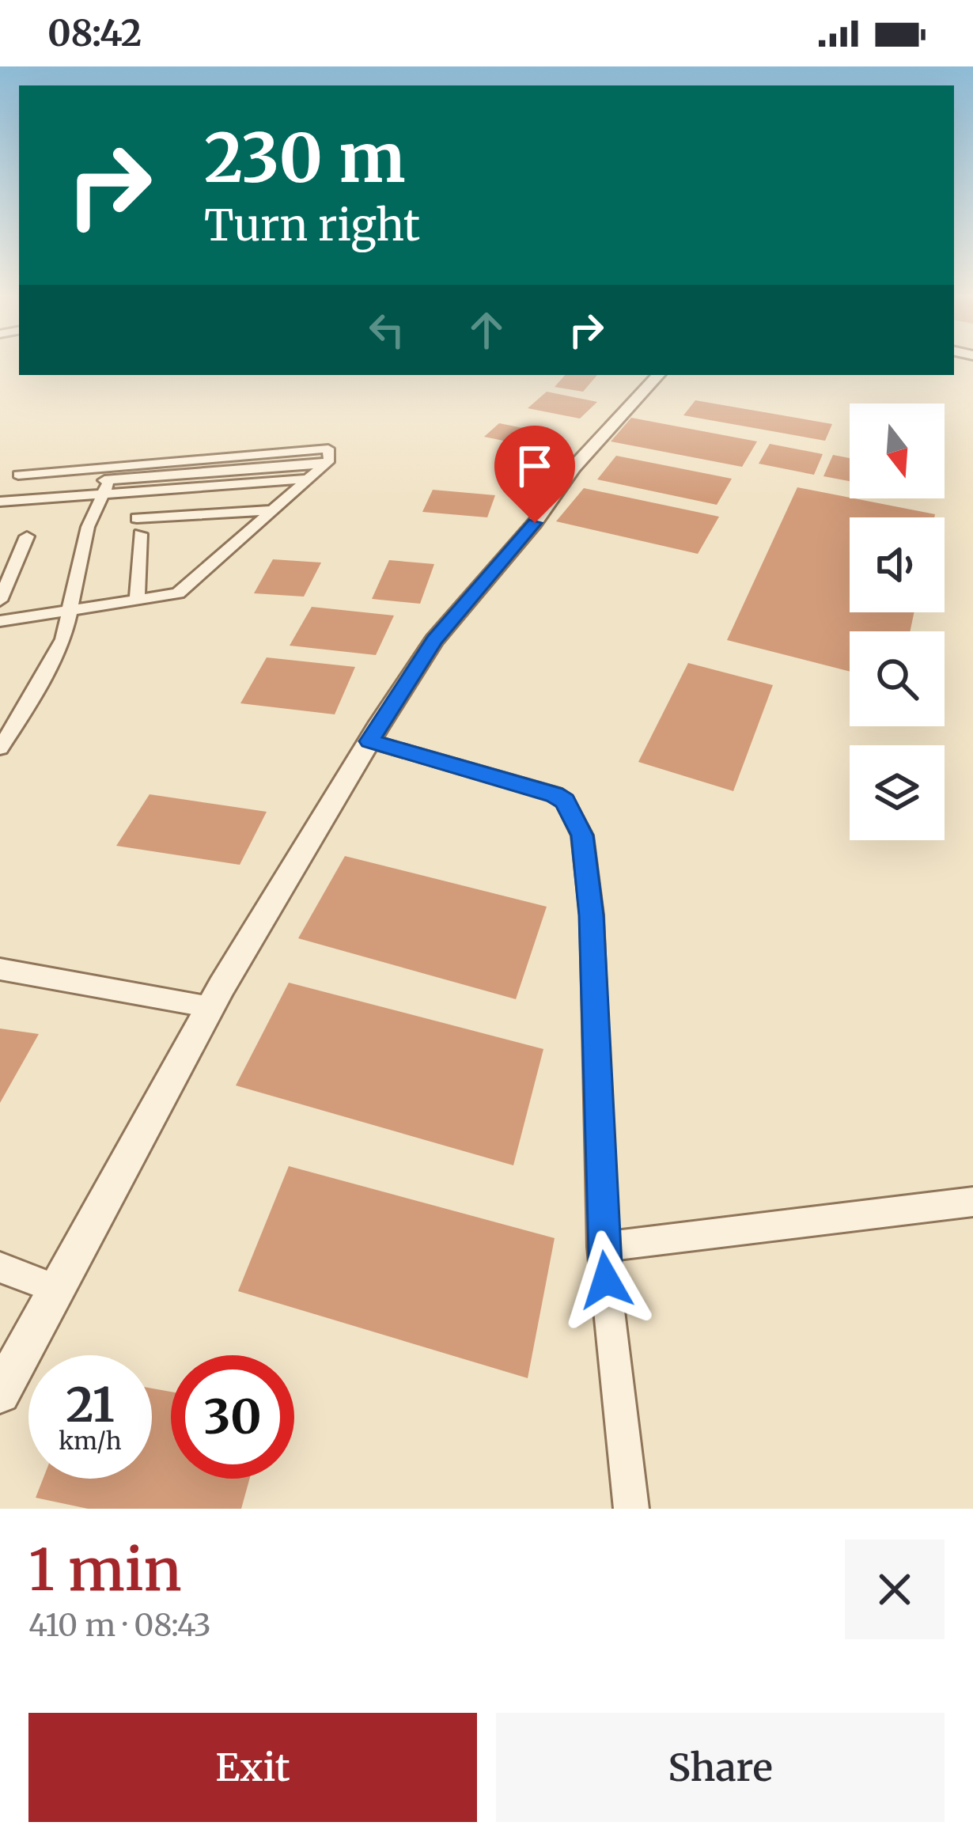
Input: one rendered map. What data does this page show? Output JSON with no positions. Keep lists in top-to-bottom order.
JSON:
{
  "north": "bottom",
  "page": {
    "status": "08:42",
    "turn": ["230 m", "Turn right"],
    "speed": "21 km/h",
    "limit": "30",
    "heading": ["1 min", "410 m · 08:43"],
    "buttons": ["Exit", "Share"]
  }
}
